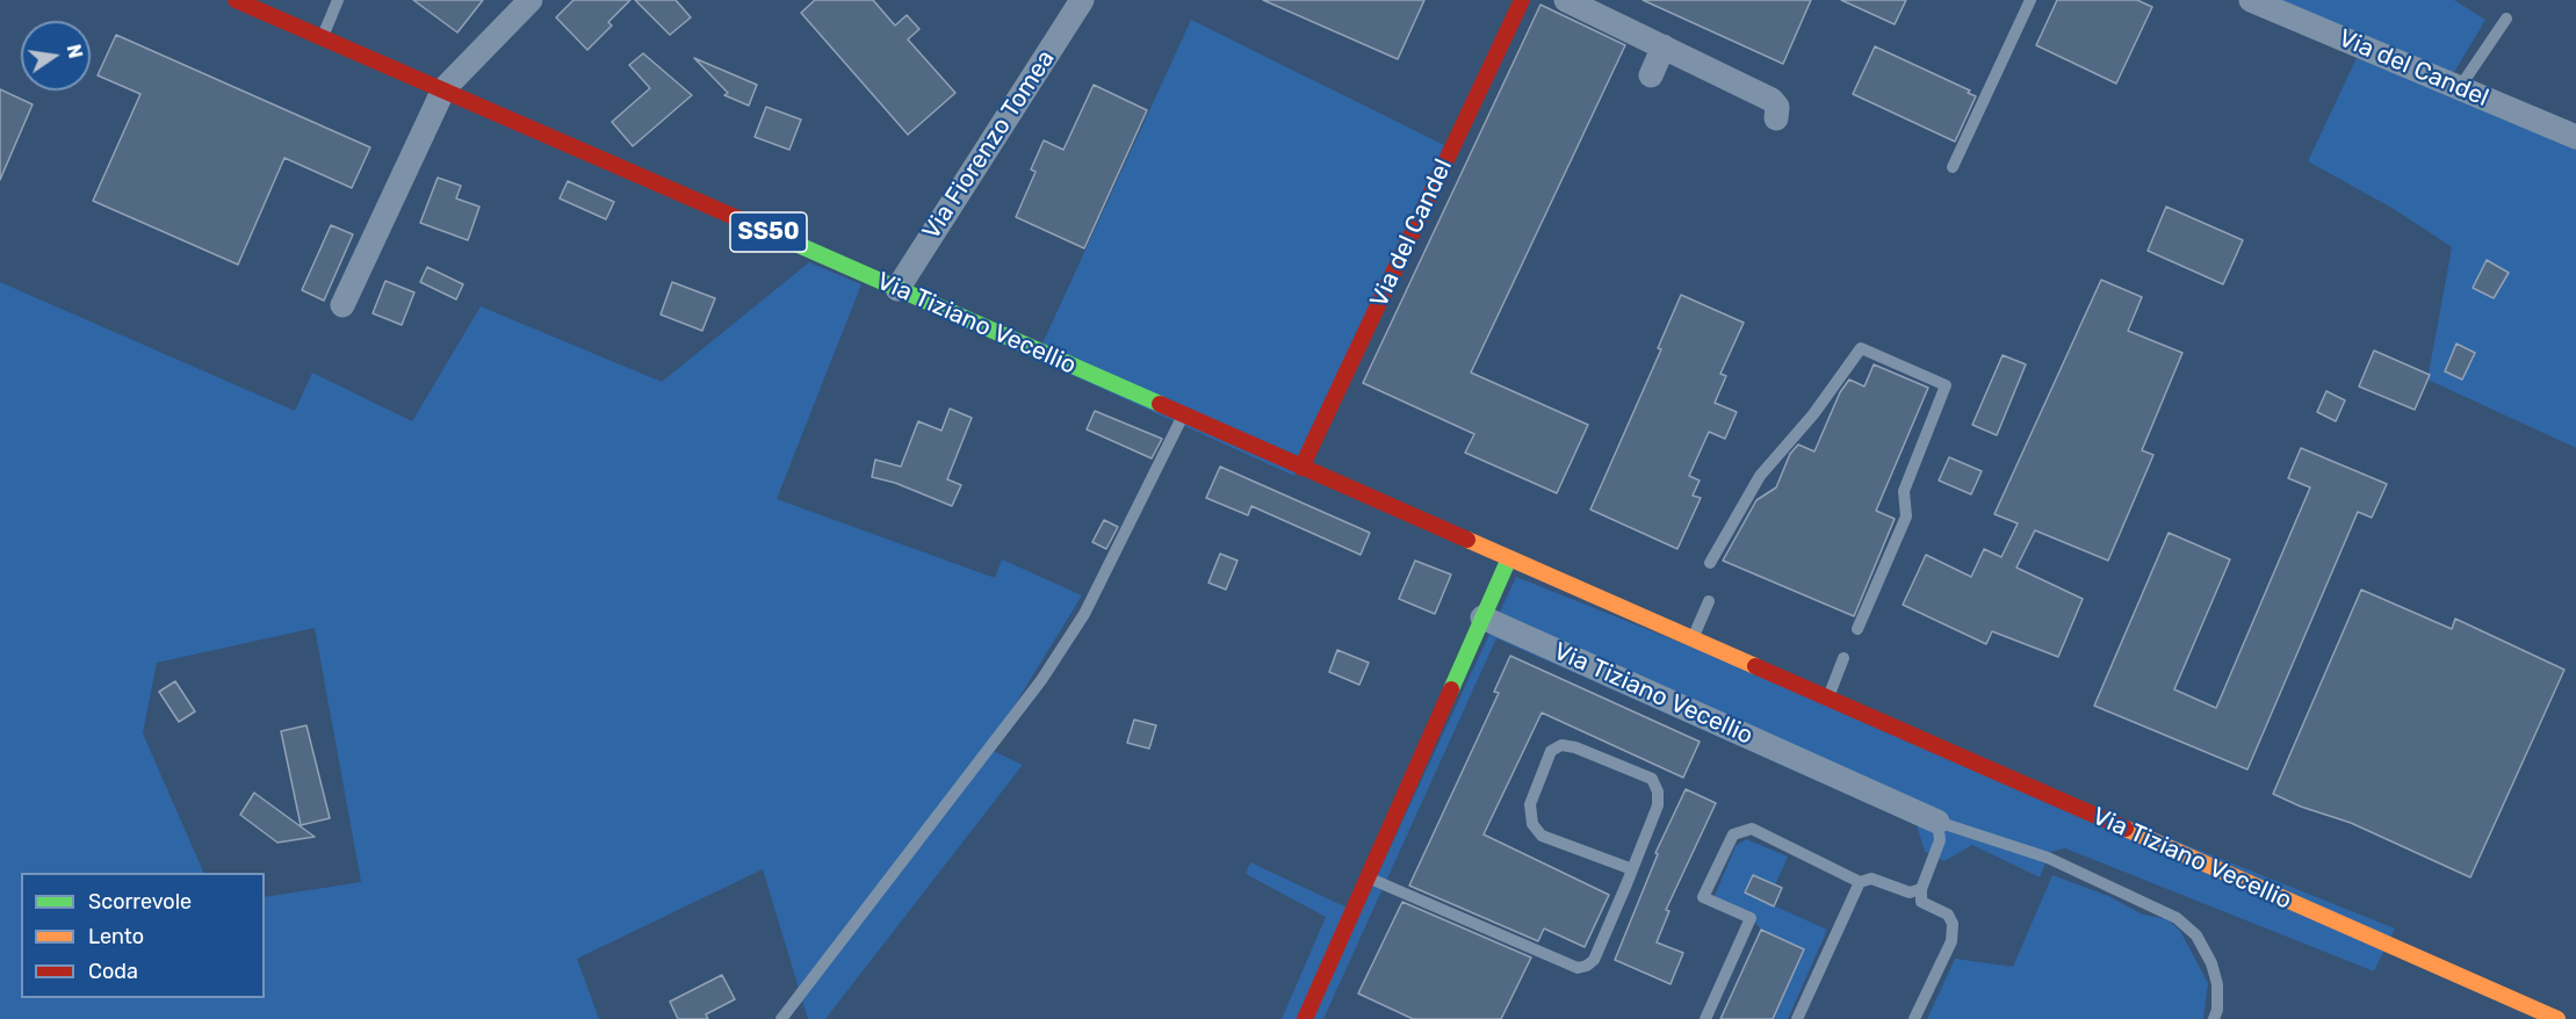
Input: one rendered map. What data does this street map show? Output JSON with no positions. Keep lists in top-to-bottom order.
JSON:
{
  "streets": {
    "main road": ["Via del Candel", "SS50", "Via Tiziano Vecellio"],
    "street": ["Via Fiorenzo Tomea"]
  },
  "crossings": [
    ["Via del Candel", "Via Tiziano Vecellio"],
    ["Via Fiorenzo Tomea", "Via Tiziano Vecellio"]
  ],
  "legend": ["Scorrevole", "Lento", "Coda"],
  "north": "right"
}
